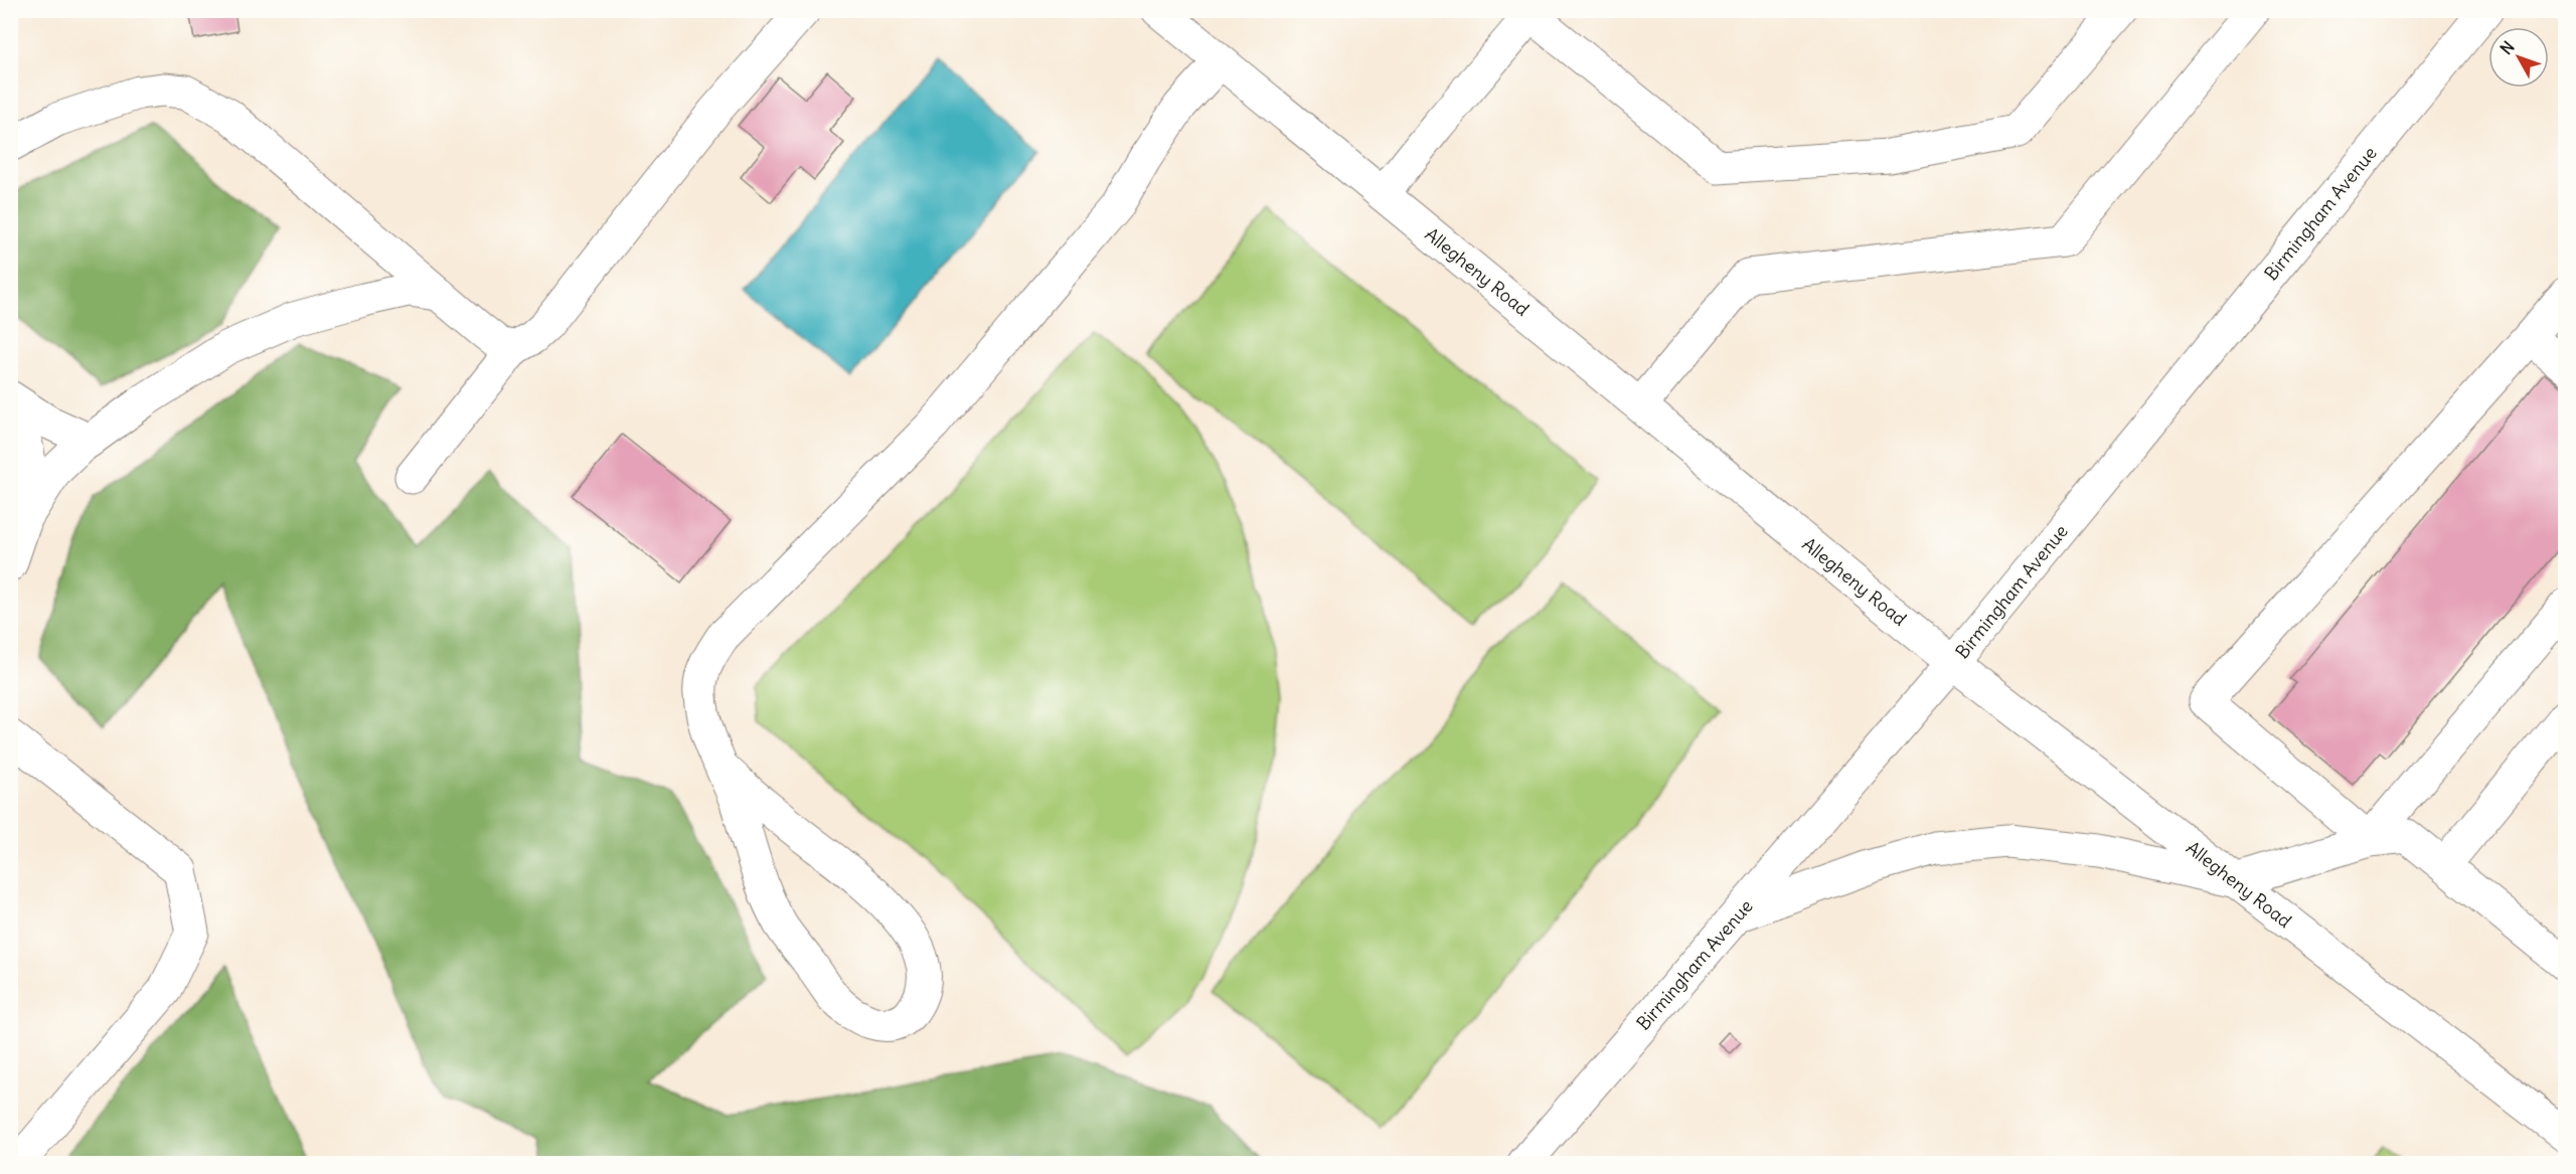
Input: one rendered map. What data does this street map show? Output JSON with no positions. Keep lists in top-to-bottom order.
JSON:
{
  "streets": {
    "main road": ["Birmingham Avenue", "Allegheny Road"]
  },
  "crossings": [
    ["Birmingham Avenue", "Allegheny Road"]
  ],
  "north": "top left"
}
